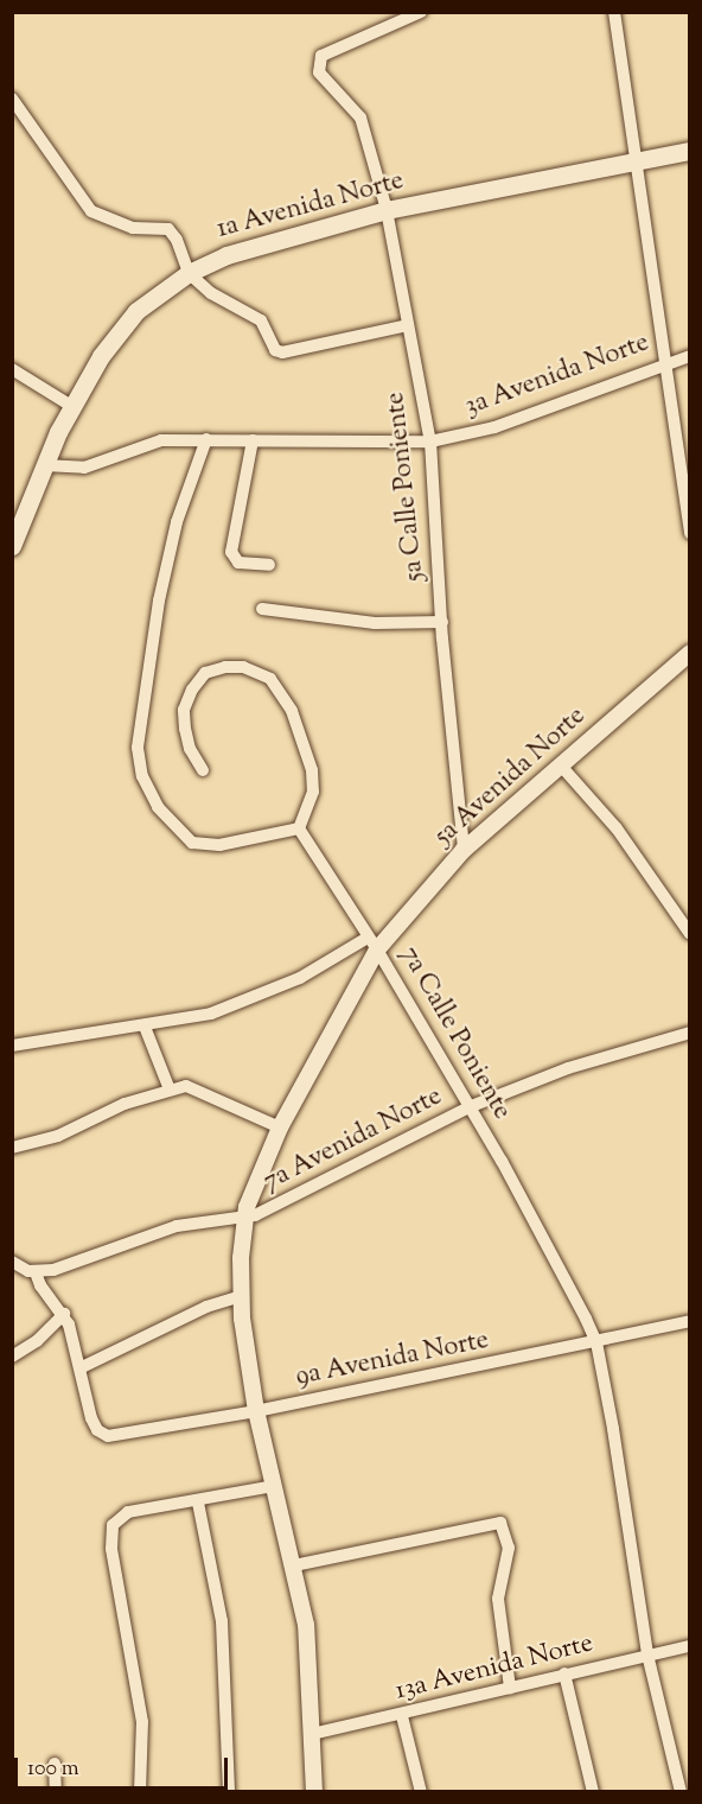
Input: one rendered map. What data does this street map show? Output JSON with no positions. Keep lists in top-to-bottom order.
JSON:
{
  "streets": {
    "main road": ["1a Avenida Norte"],
    "street": [
      "3a Avenida Norte",
      "5a Calle Poniente",
      "5a Avenida Norte",
      "7a Calle Poniente",
      "7a Avenida Norte",
      "9a Avenida Norte",
      "13a Avenida Norte"
    ]
  },
  "crossings": [
    ["1a Avenida Norte", "5a Calle Poniente"],
    ["3a Avenida Norte", "5a Calle Poniente"],
    ["5a Calle Poniente", "5a Avenida Norte"],
    ["5a Avenida Norte", "7a Calle Poniente"],
    ["7a Calle Poniente", "7a Avenida Norte"],
    ["7a Calle Poniente", "9a Avenida Norte"],
    ["7a Calle Poniente", "13a Avenida Norte"]
  ],
  "scale_bar": "100 m"
}
